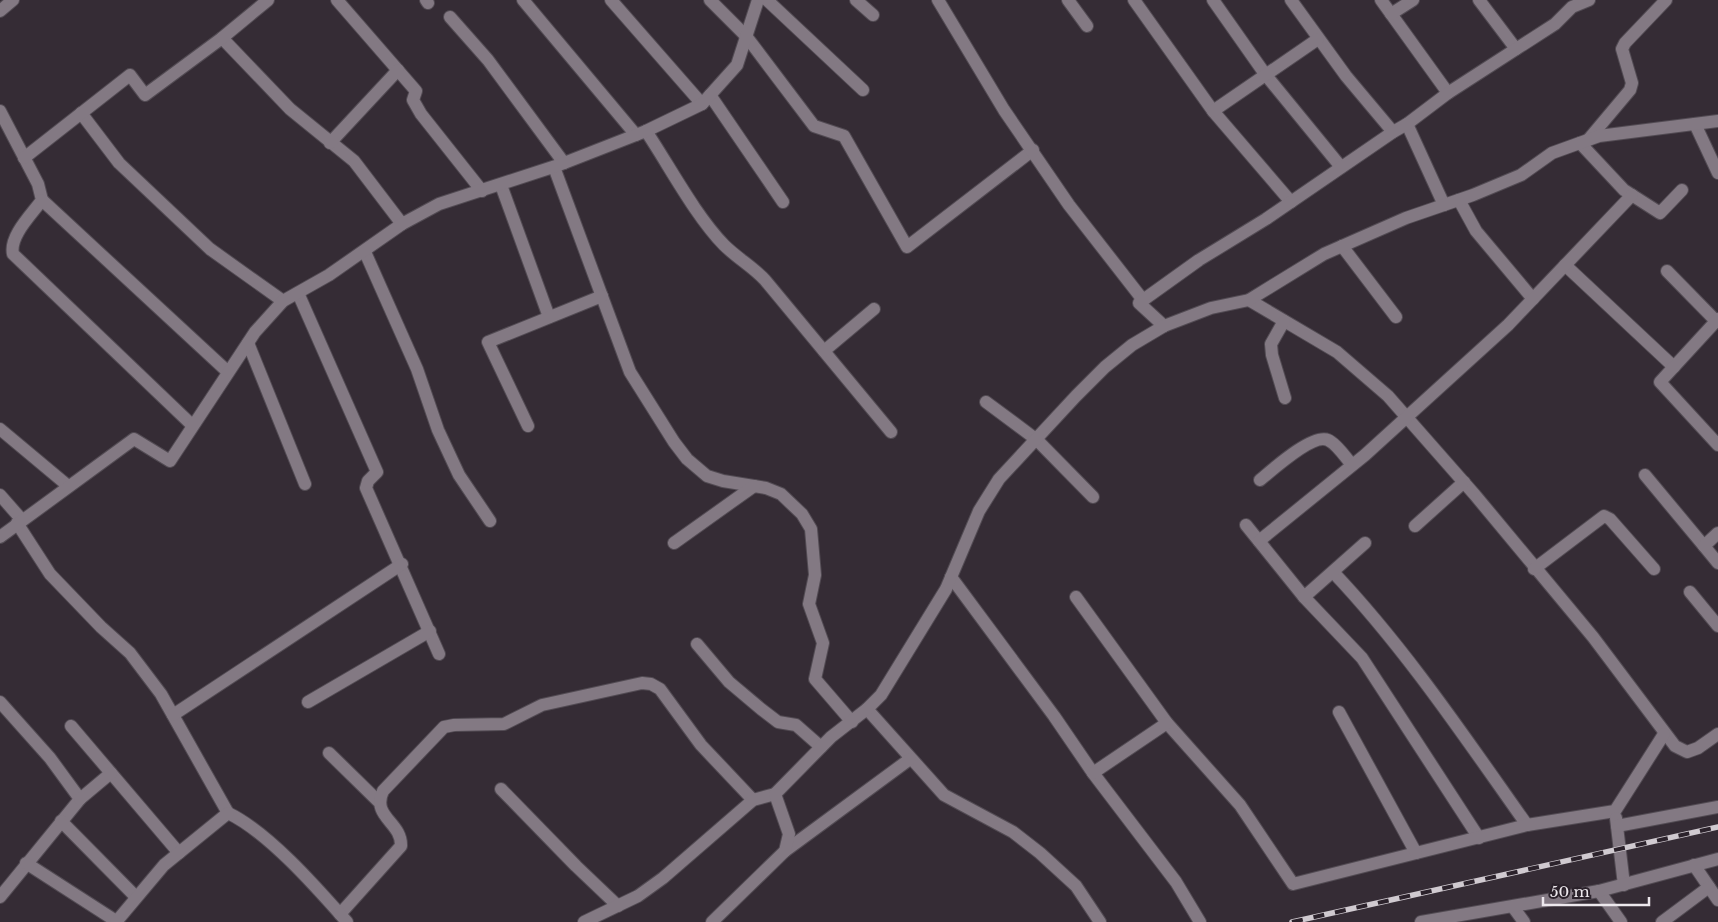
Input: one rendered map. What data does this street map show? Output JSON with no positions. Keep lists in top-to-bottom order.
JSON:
{
  "scale_bar": "50 m"
}
